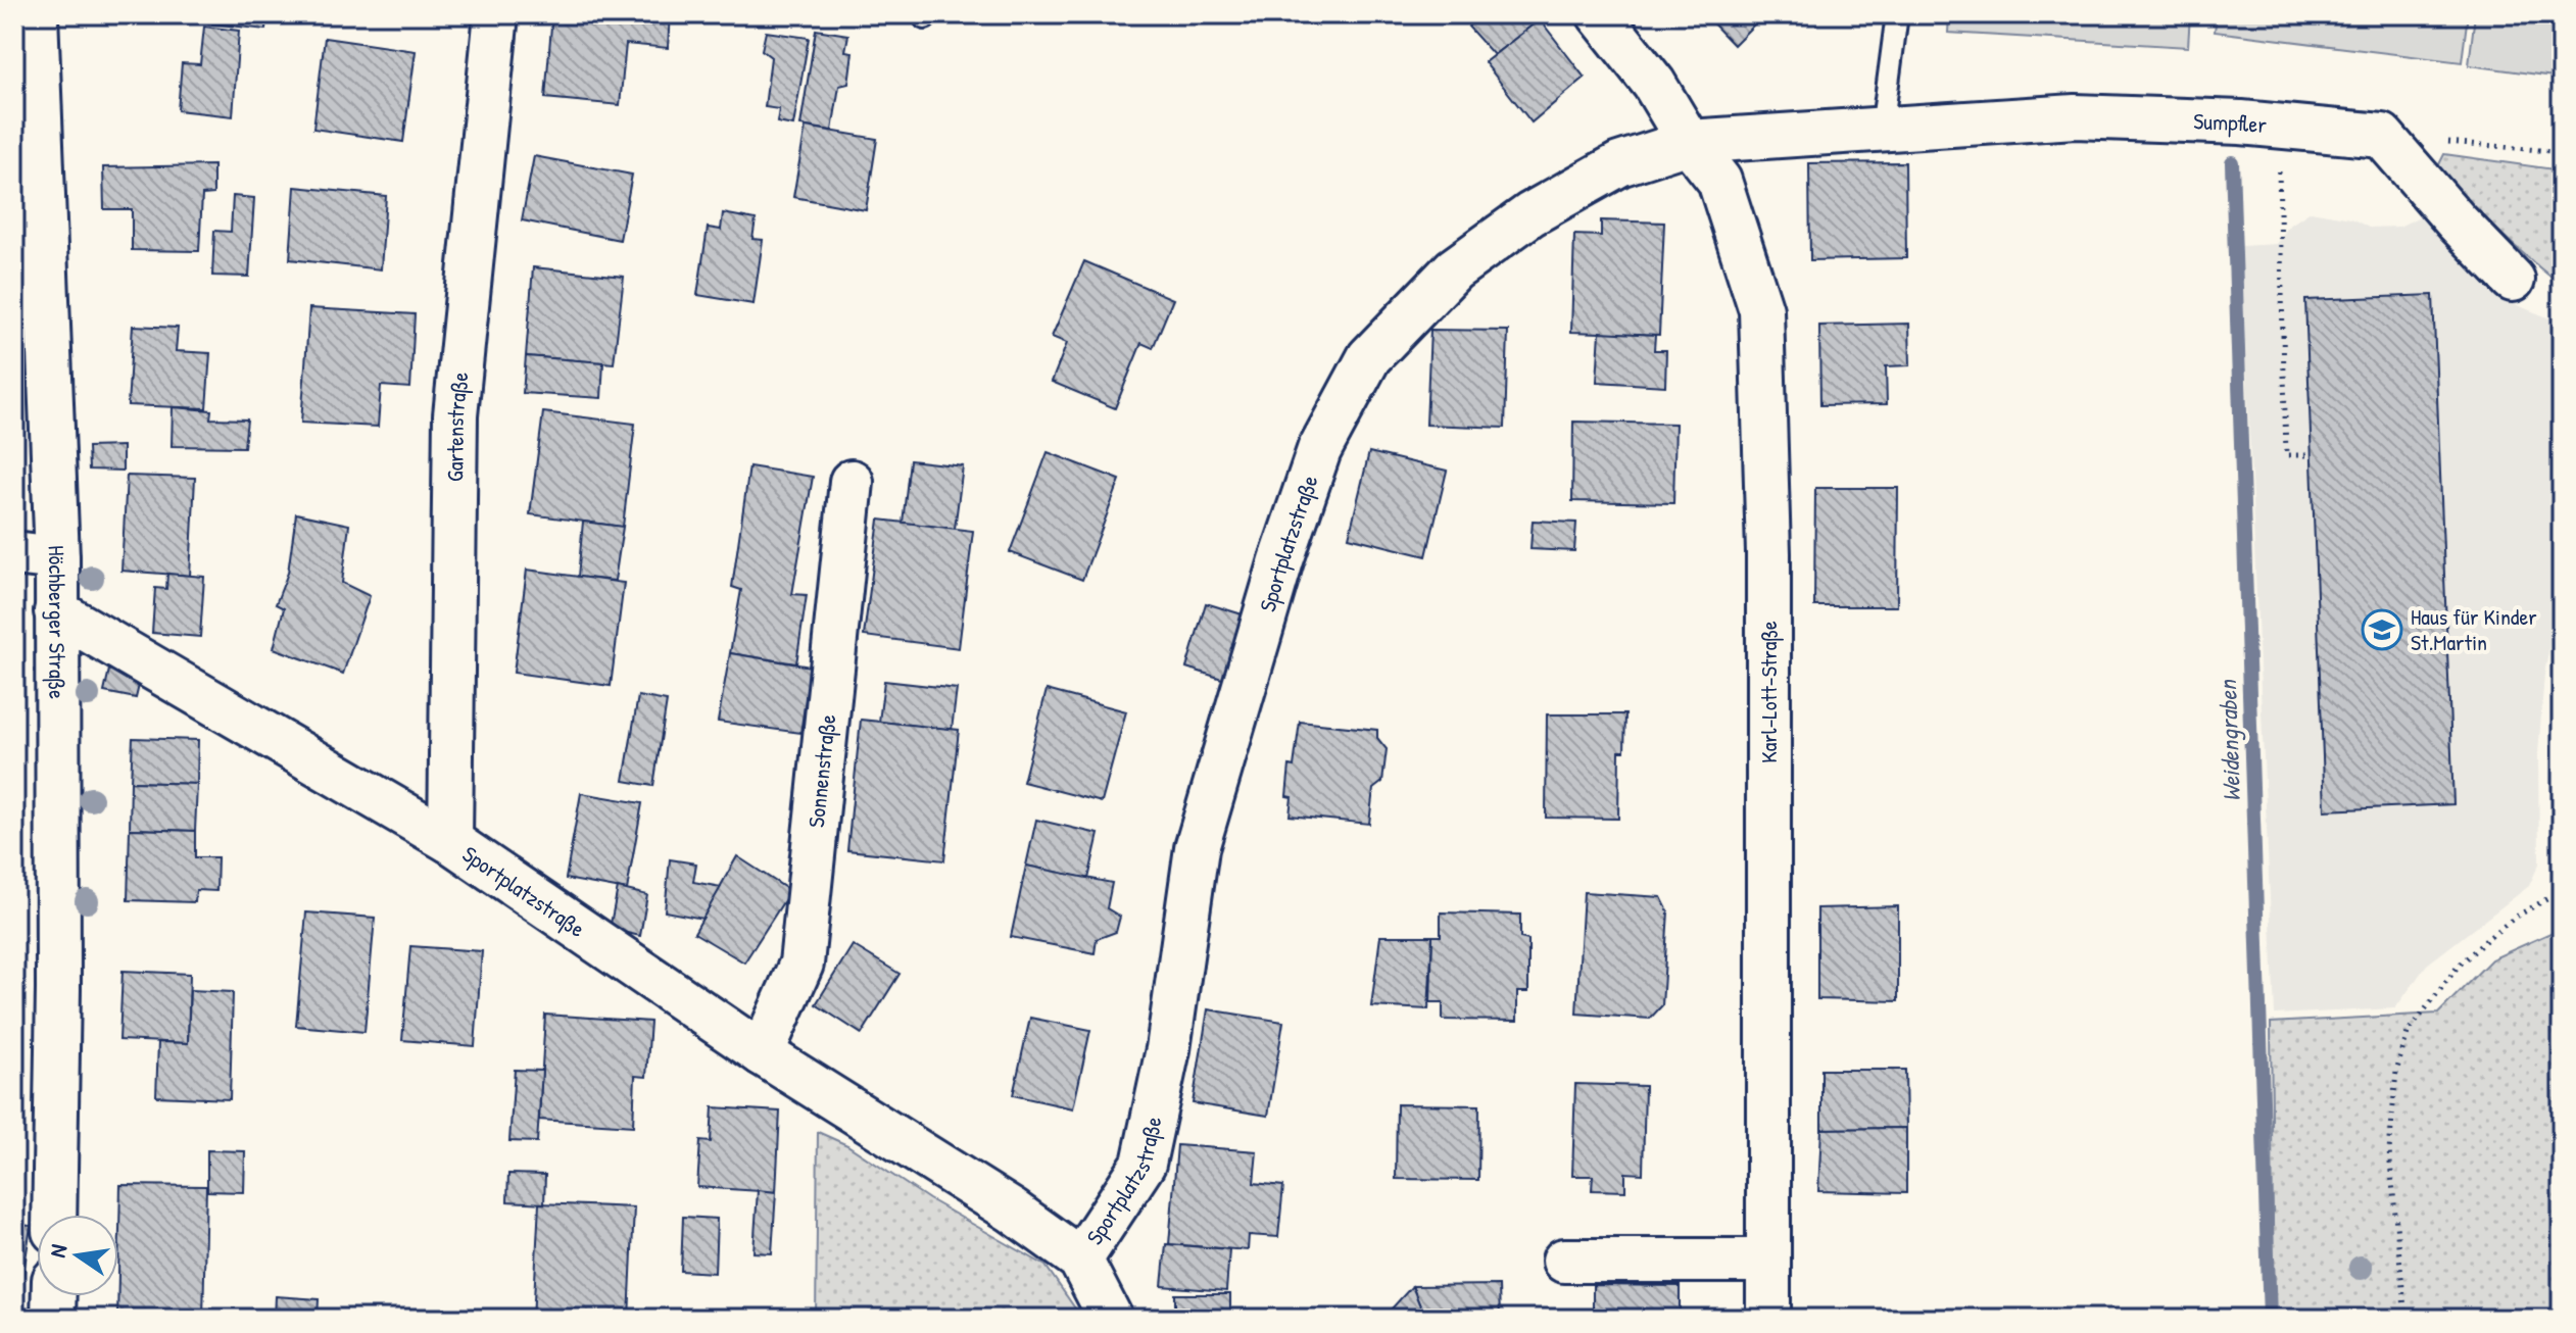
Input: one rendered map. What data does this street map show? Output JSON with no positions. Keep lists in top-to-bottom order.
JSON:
{
  "streets": {
    "street": [
      "Sumpfler",
      "Gartenstraße",
      "Sportplatzstraße",
      "Höchberger Straße",
      "Karl-Lott-Straße",
      "Sonnenstraße"
    ]
  },
  "crossings": [
    ["Sumpfler", "Sportplatzstraße"],
    ["Sumpfler", "Karl-Lott-Straße"],
    ["Gartenstraße", "Sportplatzstraße"],
    ["Sportplatzstraße", "Höchberger Straße"],
    ["Sportplatzstraße", "Karl-Lott-Straße"],
    ["Sportplatzstraße", "Sonnenstraße"]
  ],
  "water": ["Weidengraben"],
  "places": {
    "school or university": ["Haus für Kinder St.Martin"]
  },
  "north": "left"
}
